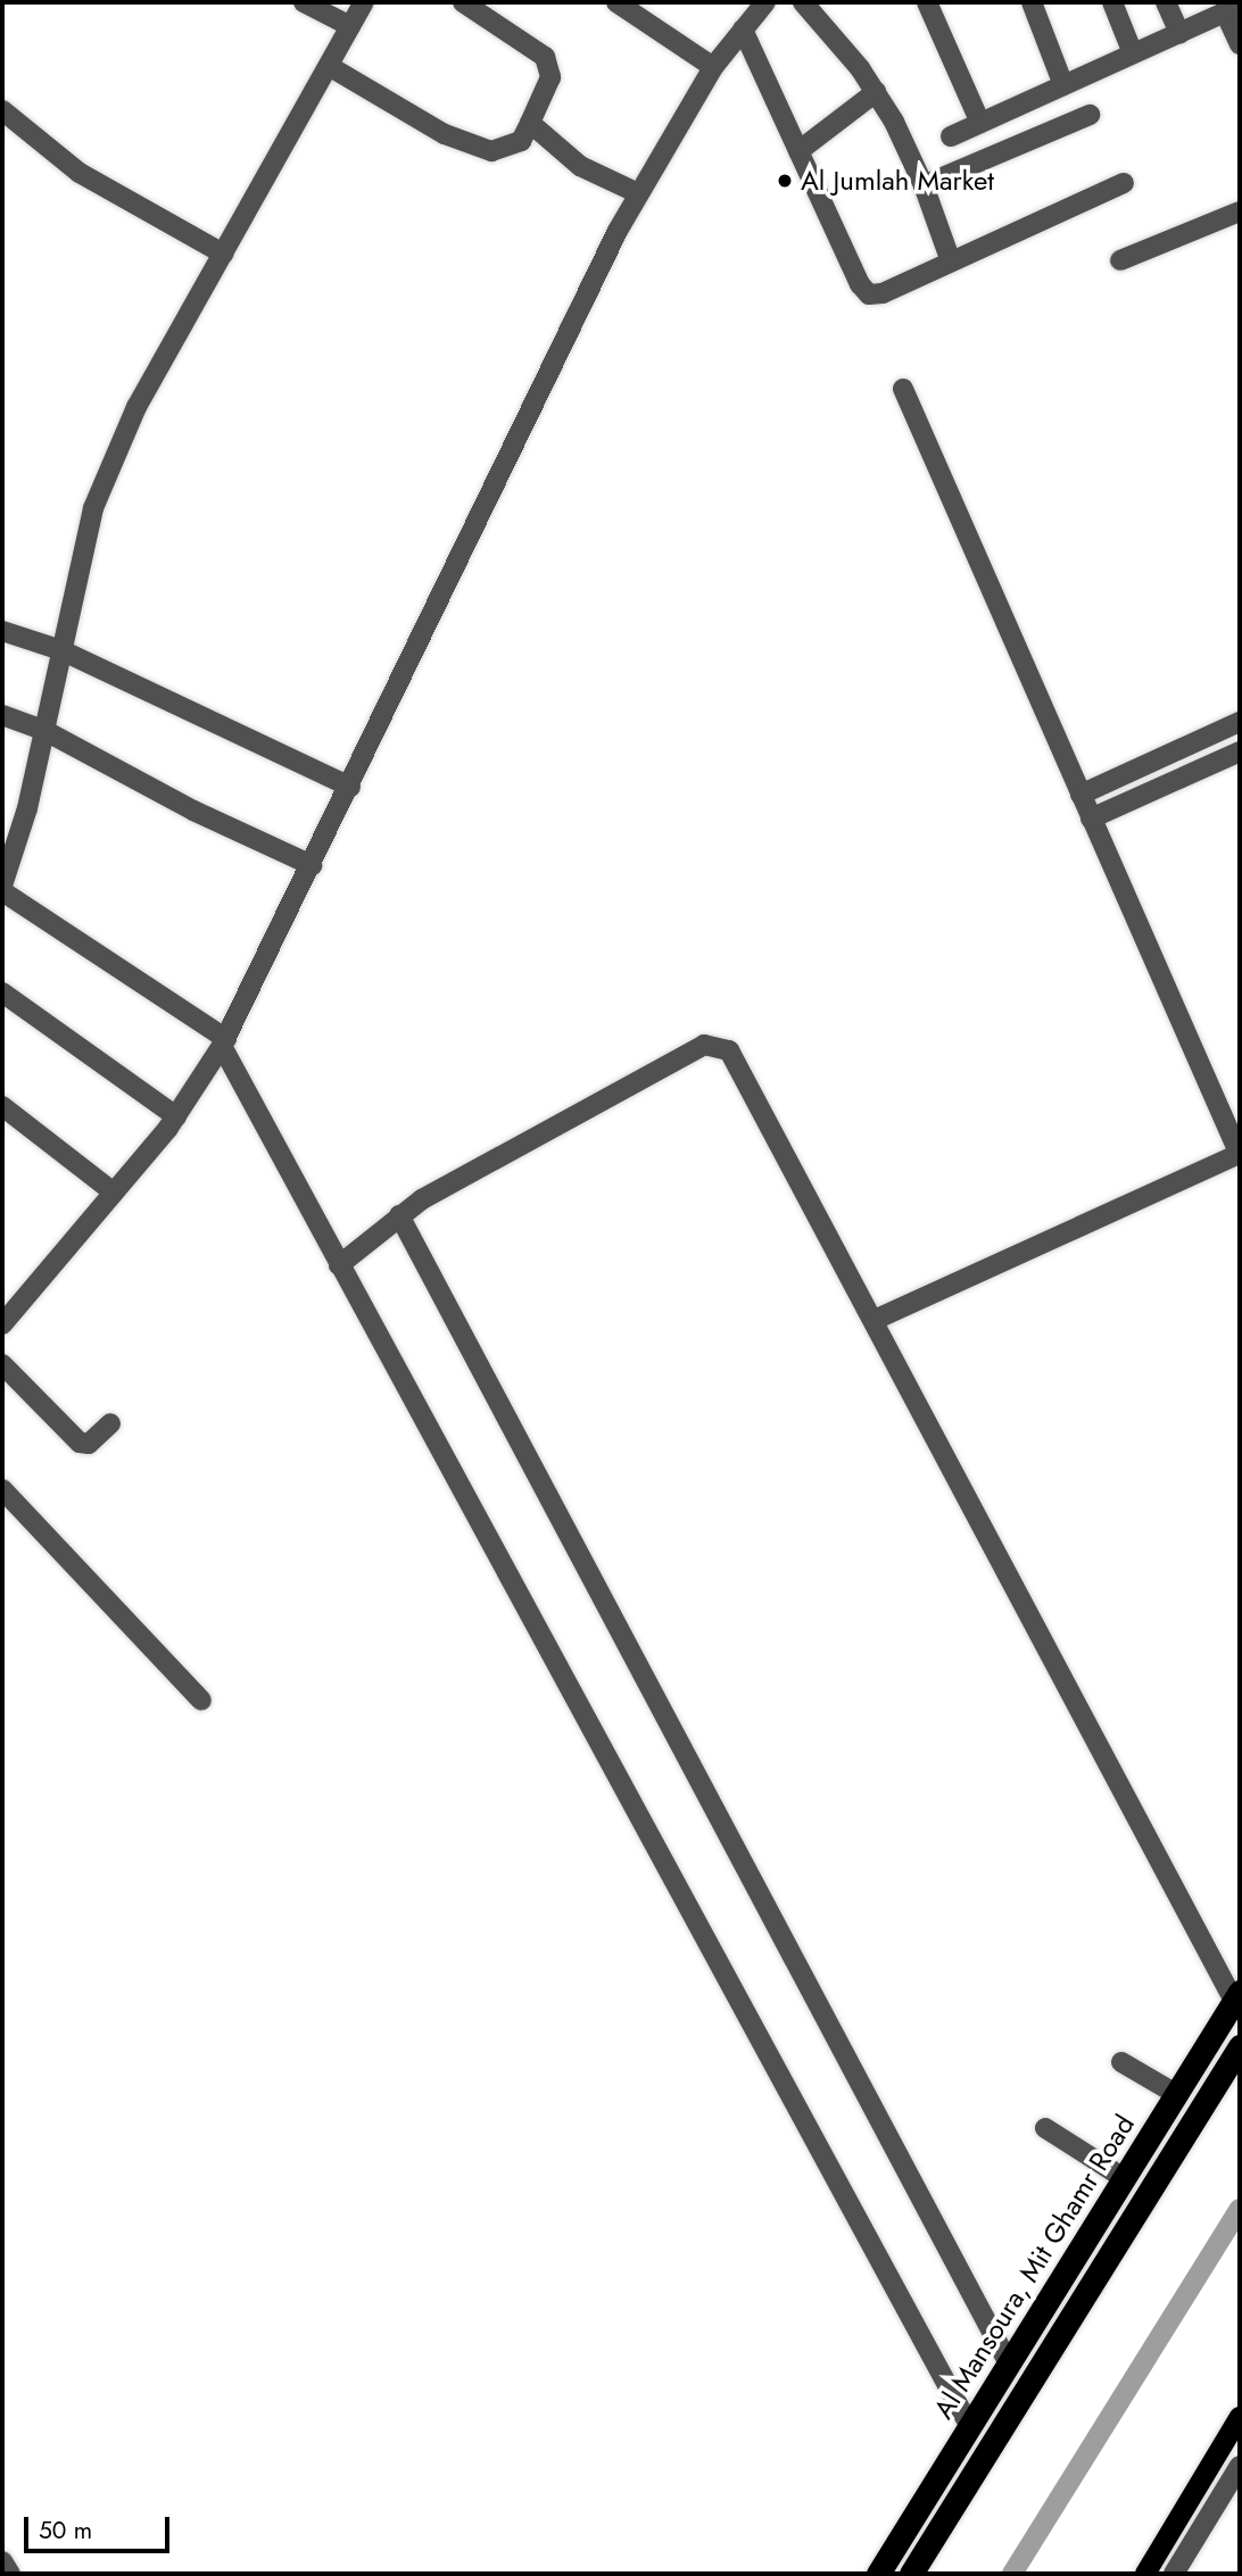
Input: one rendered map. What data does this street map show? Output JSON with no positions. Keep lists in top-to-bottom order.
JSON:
{
  "streets": {
    "highway": ["Al Mansoura, Mit Ghamr Road"]
  },
  "places": ["Al Jumlah Market"],
  "scale_bar": "50 m"
}
